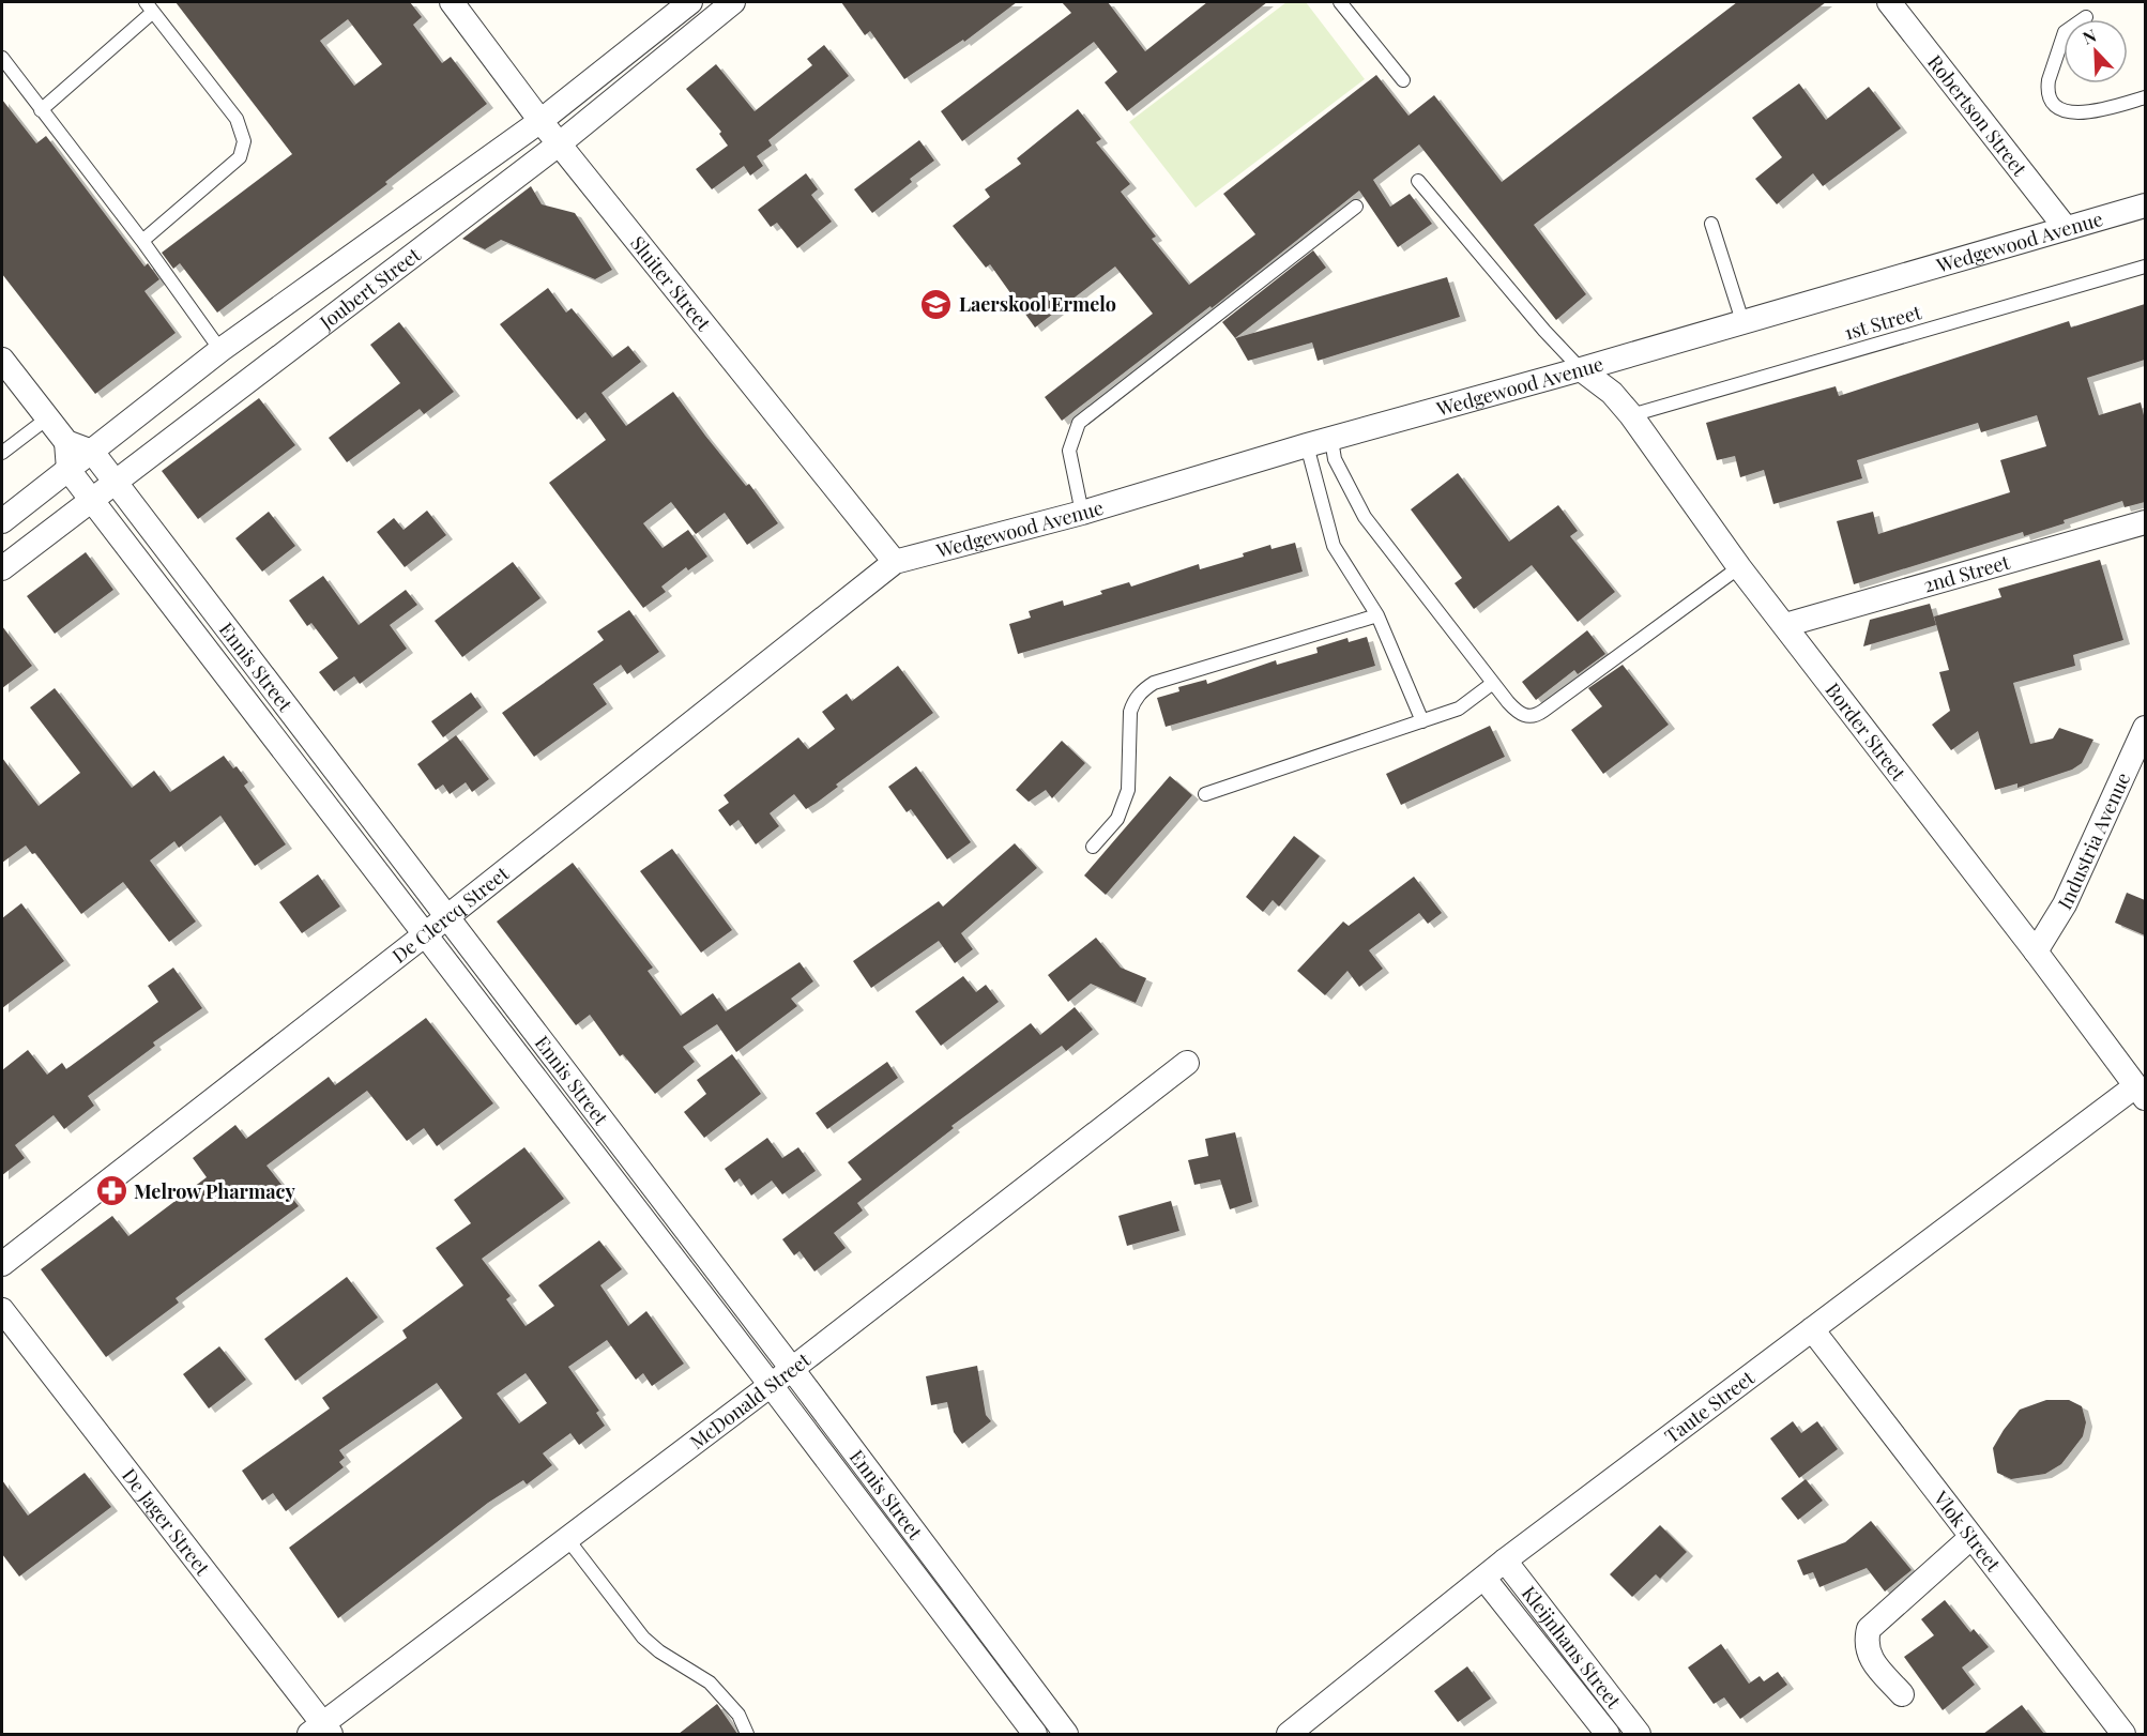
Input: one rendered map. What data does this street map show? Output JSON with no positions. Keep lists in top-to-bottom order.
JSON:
{
  "streets": {
    "street": [
      "Robertson Street",
      "Wedgewood Avenue",
      "Sluiter Street",
      "Joubert Street",
      "2nd Street",
      "Ennis Street",
      "Border Street",
      "Industria Avenue",
      "De Clercq Street",
      "McDonald Street",
      "Taute Street",
      "De Jager Street",
      "Vlok Street",
      "Kleijnhans Street"
    ],
    "lane": ["1st Street"]
  },
  "crossings": [
    ["Robertson Street", "Wedgewood Avenue"],
    ["Wedgewood Avenue", "Sluiter Street"],
    ["Wedgewood Avenue", "Border Street"],
    ["Wedgewood Avenue", "De Clercq Street"],
    ["Sluiter Street", "Joubert Street"],
    ["Sluiter Street", "De Clercq Street"],
    ["Joubert Street", "Ennis Street"],
    ["1st Street", "Border Street"],
    ["2nd Street", "Border Street"],
    ["Ennis Street", "De Clercq Street"],
    ["Ennis Street", "McDonald Street"],
    ["Border Street", "Industria Avenue"],
    ["Border Street", "Taute Street"],
    ["McDonald Street", "De Jager Street"],
    ["Taute Street", "Vlok Street"],
    ["Taute Street", "Kleijnhans Street"]
  ],
  "places": {
    "school or university": ["Laerskool Ermelo"],
    "pharmacy": ["Melrow Pharmacy"]
  },
  "north": "top left"
}
